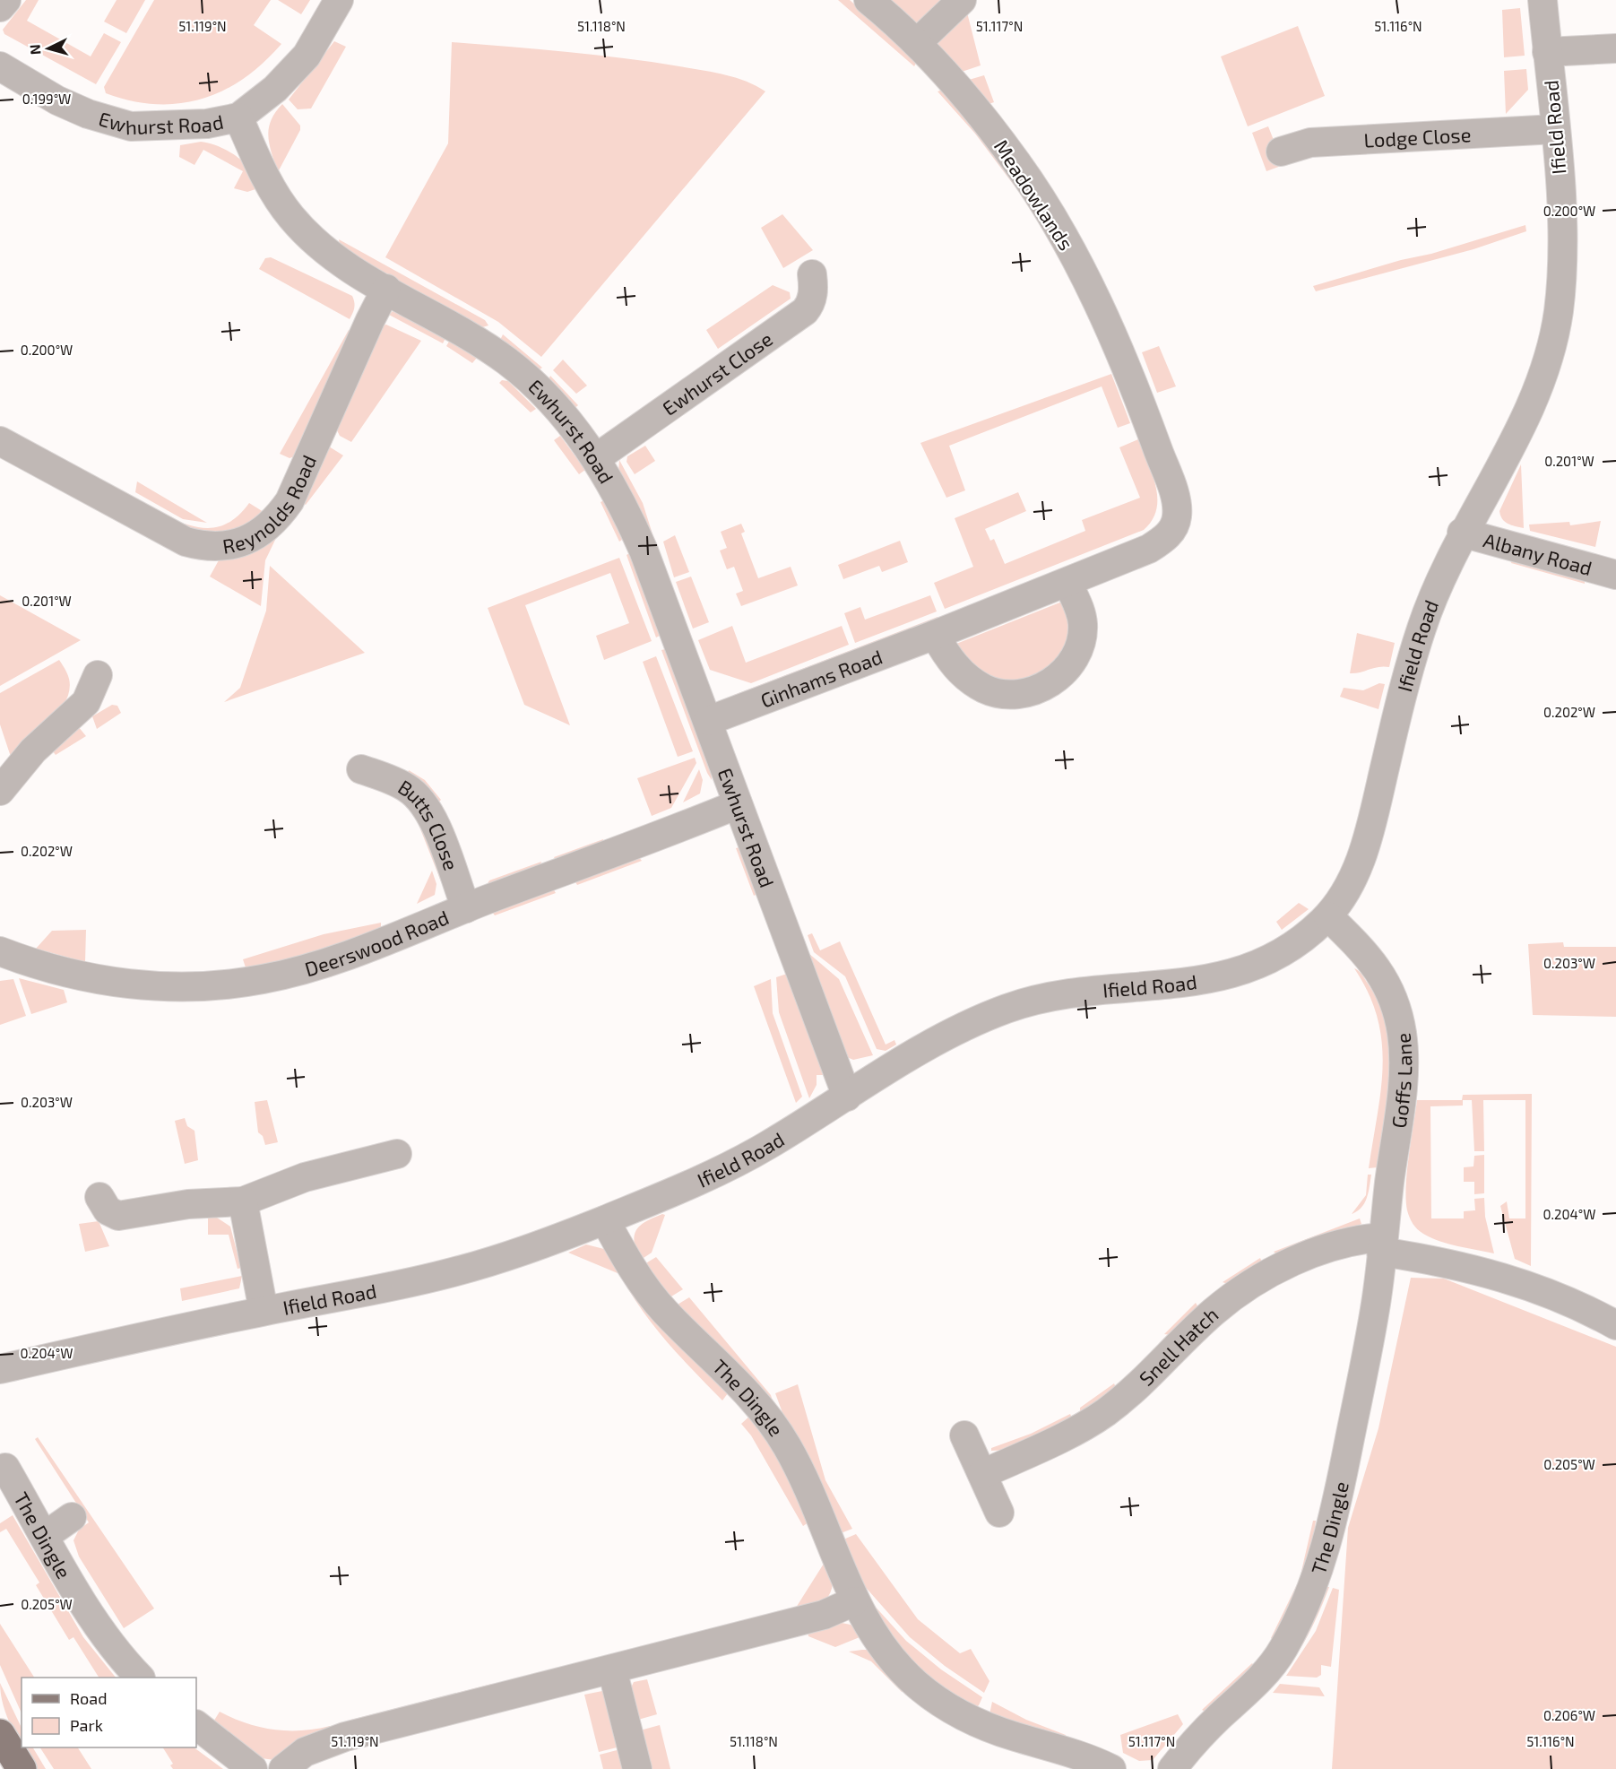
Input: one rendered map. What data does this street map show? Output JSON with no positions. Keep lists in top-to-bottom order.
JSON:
{
  "streets": {
    "street": [
      "Ewhurst Road",
      "Ifield Road",
      "Lodge Close",
      "Meadowlands",
      "Ewhurst Close",
      "Reynolds Road",
      "Albany Road",
      "Ginhams Road",
      "Butts Close",
      "Deerswood Road",
      "Goffs Lane",
      "Snell Hatch",
      "The Dingle"
    ]
  },
  "crossings": [
    ["Ewhurst Road", "Ifield Road"],
    ["Ewhurst Road", "Ewhurst Close"],
    ["Ewhurst Road", "Reynolds Road"],
    ["Ewhurst Road", "Ginhams Road"],
    ["Ewhurst Road", "Deerswood Road"],
    ["Ifield Road", "Lodge Close"],
    ["Ifield Road", "Albany Road"],
    ["Ifield Road", "Goffs Lane"],
    ["Ifield Road", "The Dingle"],
    ["Meadowlands", "Ginhams Road"],
    ["Butts Close", "Deerswood Road"],
    ["Goffs Lane", "Snell Hatch"],
    ["Goffs Lane", "The Dingle"],
    ["Snell Hatch", "The Dingle"]
  ],
  "legend": ["Road", "Park"],
  "north": "left",
  "coordinates": [
    "51.119°N",
    "51.118°N",
    "51.117°N",
    "51.116°N",
    "0.199°W",
    "0.200°W",
    "0.201°W",
    "0.202°W",
    "0.203°W",
    "0.204°W",
    "0.205°W",
    "0.206°W"
  ]
}
